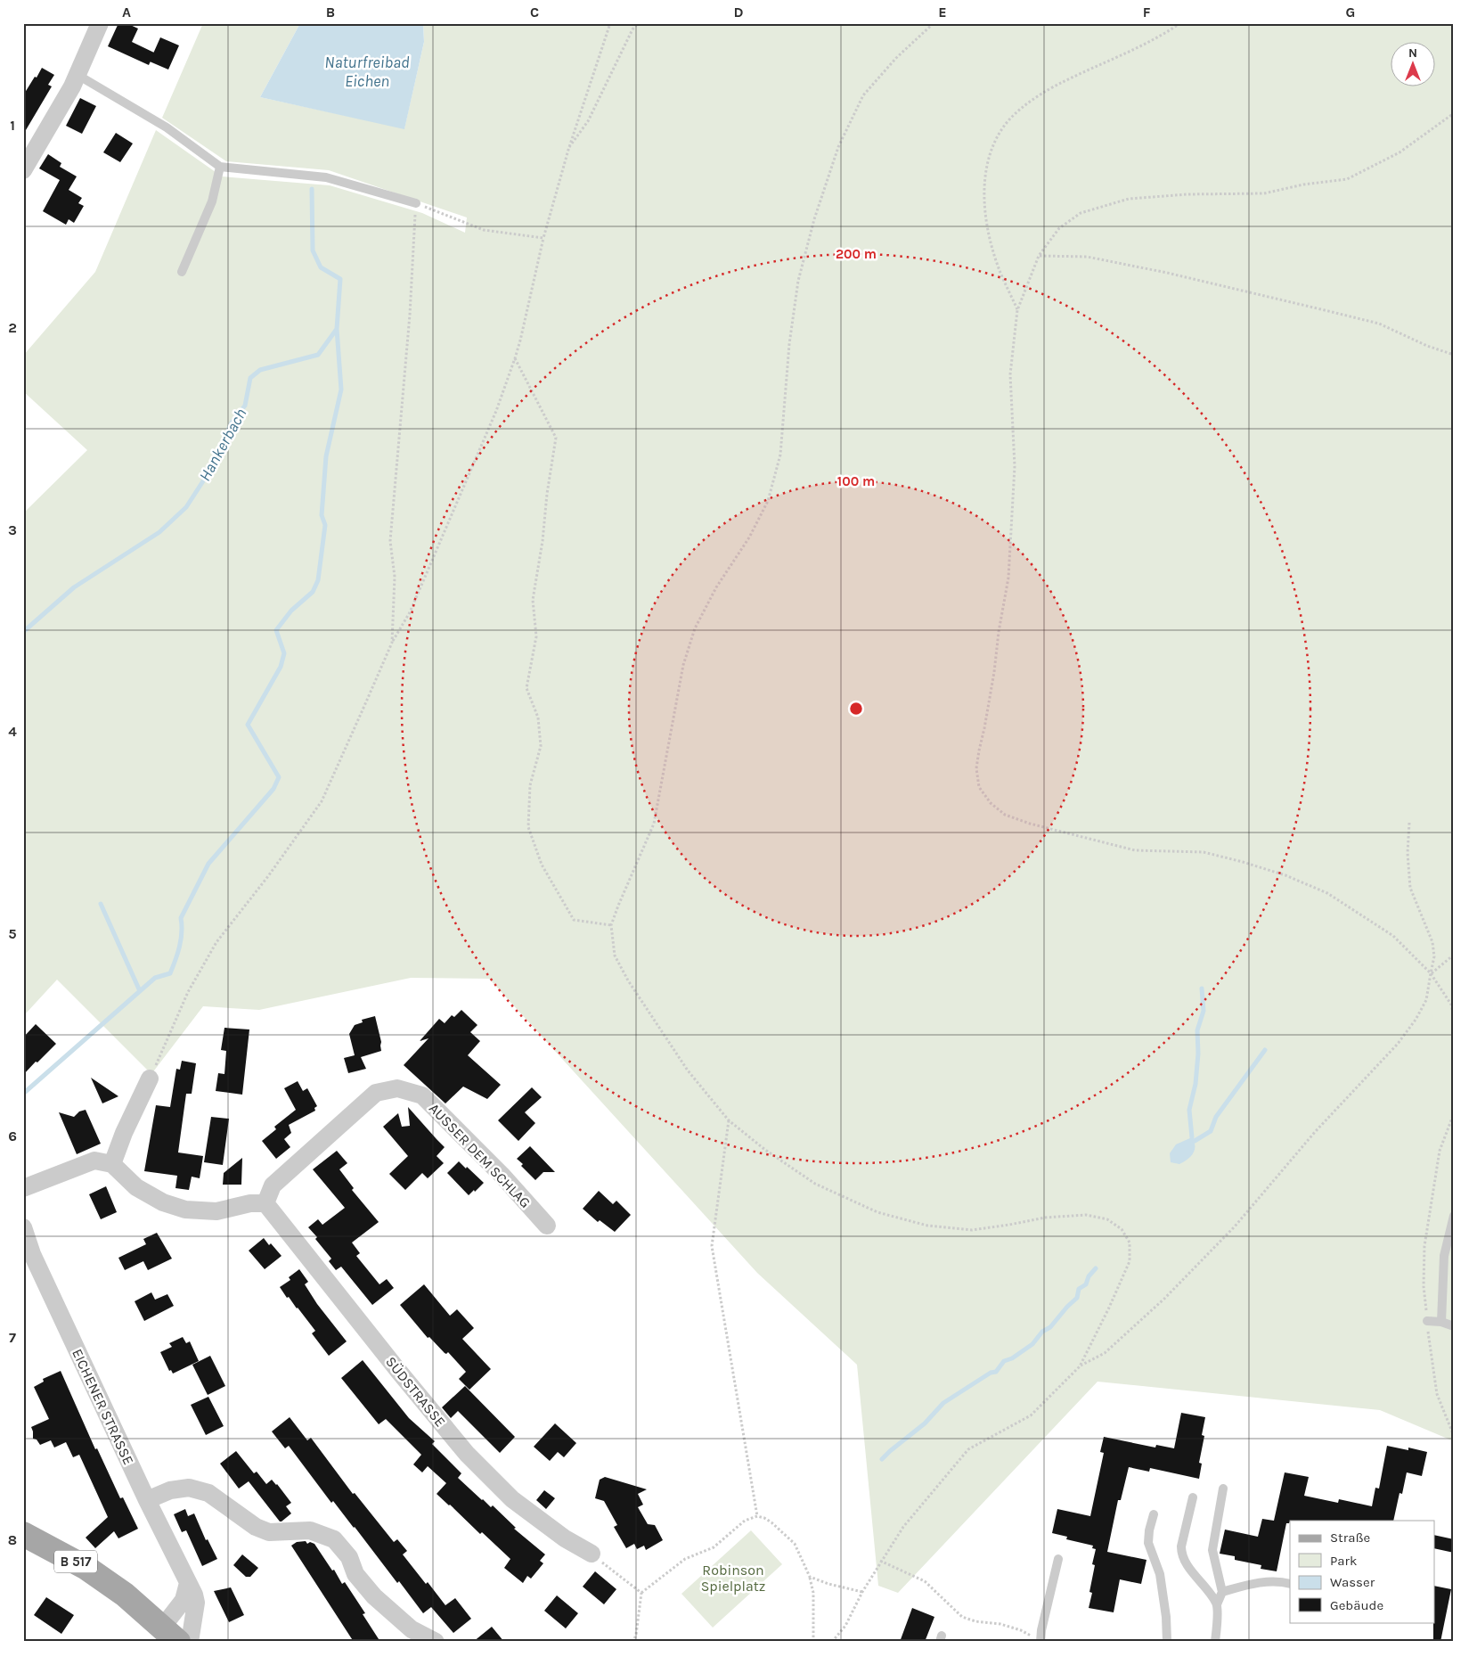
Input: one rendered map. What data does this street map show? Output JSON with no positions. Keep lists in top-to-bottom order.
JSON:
{
  "streets": {
    "main road": ["B 517"],
    "street": ["AUSSER DEM SCHLAG", "SÜDSTRASSE", "EICHENER STRASSE"]
  },
  "crossings": [
    ["AUSSER DEM SCHLAG", "SÜDSTRASSE"]
  ],
  "water": ["Naturfreibad Eichen", "Hankerbach"],
  "parks": ["Robinson Spielplatz"],
  "legend": [
    "Straße",
    "Park",
    "Wasser",
    "Gebäude"
  ],
  "north": "top",
  "grid": {
    "columns": [
      "A",
      "B",
      "C",
      "D",
      "E",
      "F",
      "G"
    ],
    "rows": [
      "1",
      "2",
      "3",
      "4",
      "5",
      "6",
      "7",
      "8"
    ]
  },
  "rings": ["200 m", "100 m"]
}
